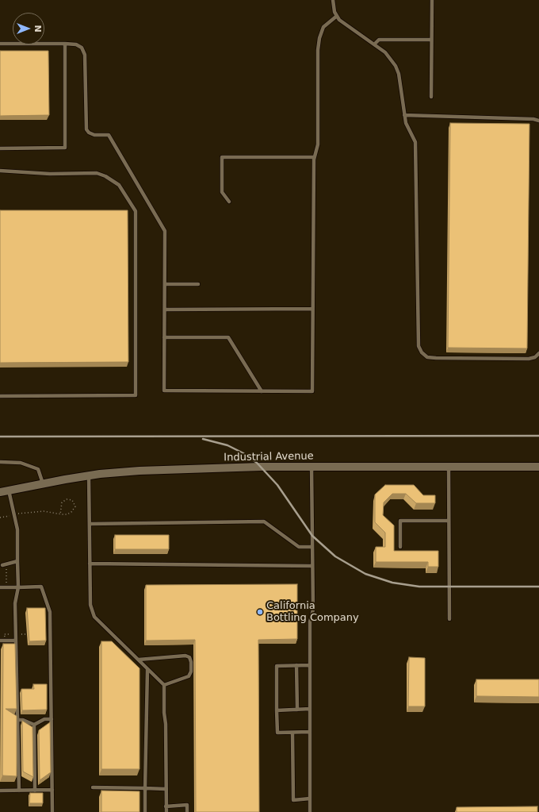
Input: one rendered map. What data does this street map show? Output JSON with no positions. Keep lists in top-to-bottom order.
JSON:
{
  "streets": {
    "street": ["Industrial Avenue"]
  },
  "places": ["California Bottling Company"],
  "north": "right"
}
